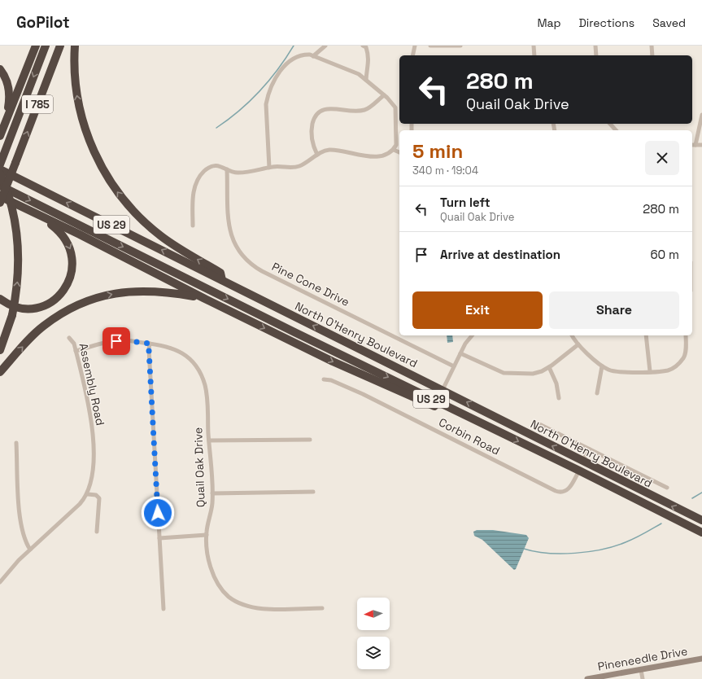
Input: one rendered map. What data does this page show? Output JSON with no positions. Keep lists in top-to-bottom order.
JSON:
{
  "streets": {
    "highway": ["I 785", "US 29", "North O'Henry Boulevard"],
    "street": [
      "Pine Cone Drive",
      "Assembly Road",
      "Corbin Road",
      "Quail Oak Drive",
      "Pineneedle Drive"
    ]
  },
  "crossings": [
    ["North O'Henry Boulevard", "Corbin Road"],
    ["Assembly Road", "Quail Oak Drive"]
  ],
  "north": "left",
  "page": {
    "header": "GoPilot",
    "nav": ["Map", "Directions", "Saved"],
    "turn": ["280 m", "Quail Oak Drive"],
    "heading": ["5 min", "340 m · 19:04"],
    "list": [
      {
        "name": "Turn left",
        "note": "Quail Oak Drive",
        "value": "280 m"
      },
      {
        "name": "Arrive at destination",
        "value": "60 m"
      }
    ],
    "buttons": ["Exit", "Share"]
  }
}
